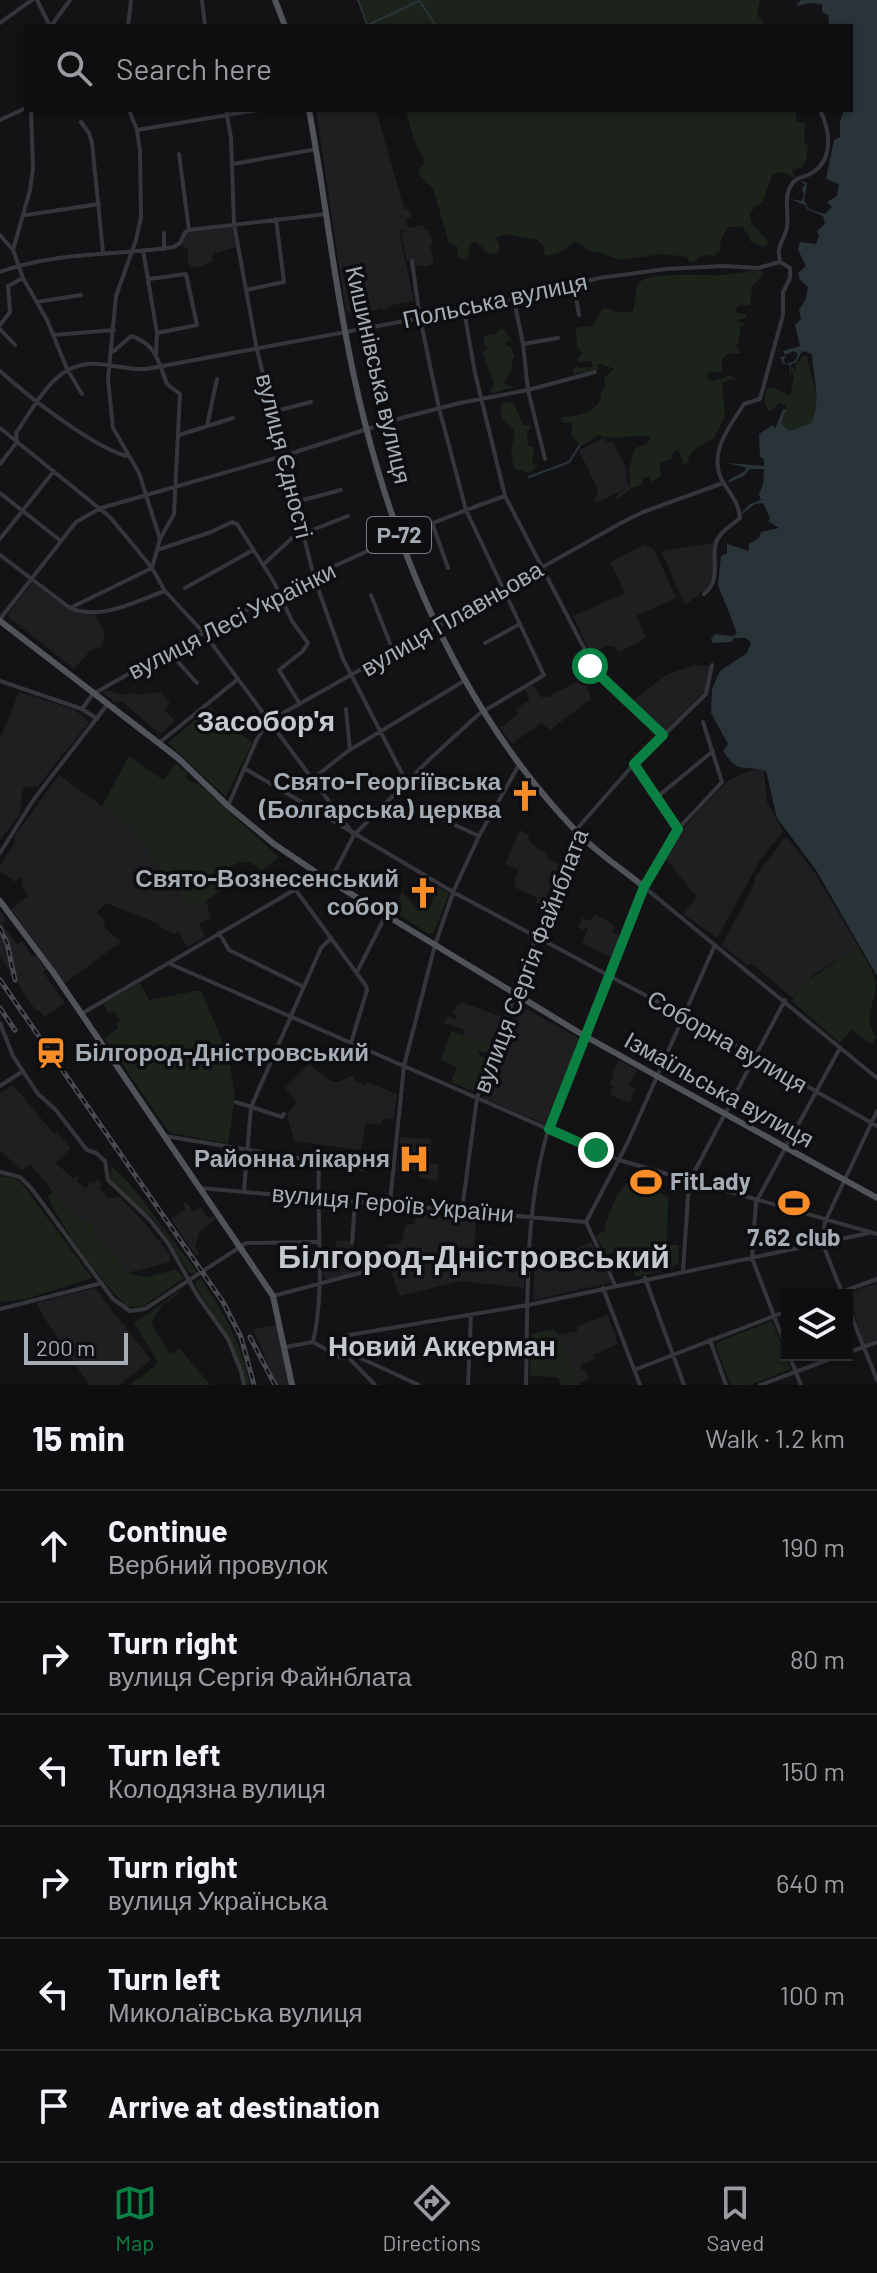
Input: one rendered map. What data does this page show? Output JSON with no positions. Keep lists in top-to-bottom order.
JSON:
{
  "streets": {
    "main road": ["Кишинівська вулиця", "Р-72", "Ізмаїльська вулиця"],
    "street": [
      "Польська вулиця",
      "вулиця Єдності",
      "вулиця Плавньова",
      "вулиця Лесі Українки",
      "вулиця Сергія Файнблата",
      "Соборна вулиця",
      "вулиця Героїв України"
    ]
  },
  "crossings": [
    ["Польська вулиця", "Кишинівська вулиця"],
    ["Польська вулиця", "вулиця Єдності"],
    ["Кишинівська вулиця", "вулиця Плавньова"],
    ["Кишинівська вулиця", "вулиця Лесі Українки"],
    ["Кишинівська вулиця", "вулиця Сергія Файнблата"],
    ["вулиця Єдності", "вулиця Плавньова"],
    ["вулиця Єдності", "вулиця Лесі Українки"],
    ["вулиця Лесі Українки", "Ізмаїльська вулиця"],
    ["вулиця Сергія Файнблата", "Соборна вулиця"],
    ["вулиця Сергія Файнблата", "Ізмаїльська вулиця"],
    ["вулиця Сергія Файнблата", "вулиця Героїв України"]
  ],
  "districts": ["Засобор'я", "Білгород-Дністровський", "Новий Аккерман"],
  "places": {
    "church": ["Свято-Георгіївська (Болгарська) церква", "Свято-Вознесенський собор"],
    "station": ["Білгород-Дністровський"],
    "hospital": ["Районна лікарня"],
    "sports": ["FitLady", "7.62 club"]
  },
  "scale_bar": "200 m",
  "page": {
    "search": "Search here",
    "scale": "200 m",
    "heading": ["15 min", "Walk · 1.2 km"],
    "list": [
      ["Continue", "Вербний провулок", "190 m"],
      ["Turn right", "вулиця Сергія Файнблата", "80 m"],
      ["Turn left", "Колодязна вулиця", "150 m"],
      ["Turn right", "вулиця Українська", "640 m"],
      ["Turn left", "Миколаївська вулиця", "100 m"],
      "Arrive at destination"
    ],
    "nav": ["Map", "Directions", "Saved"]
  }
}
